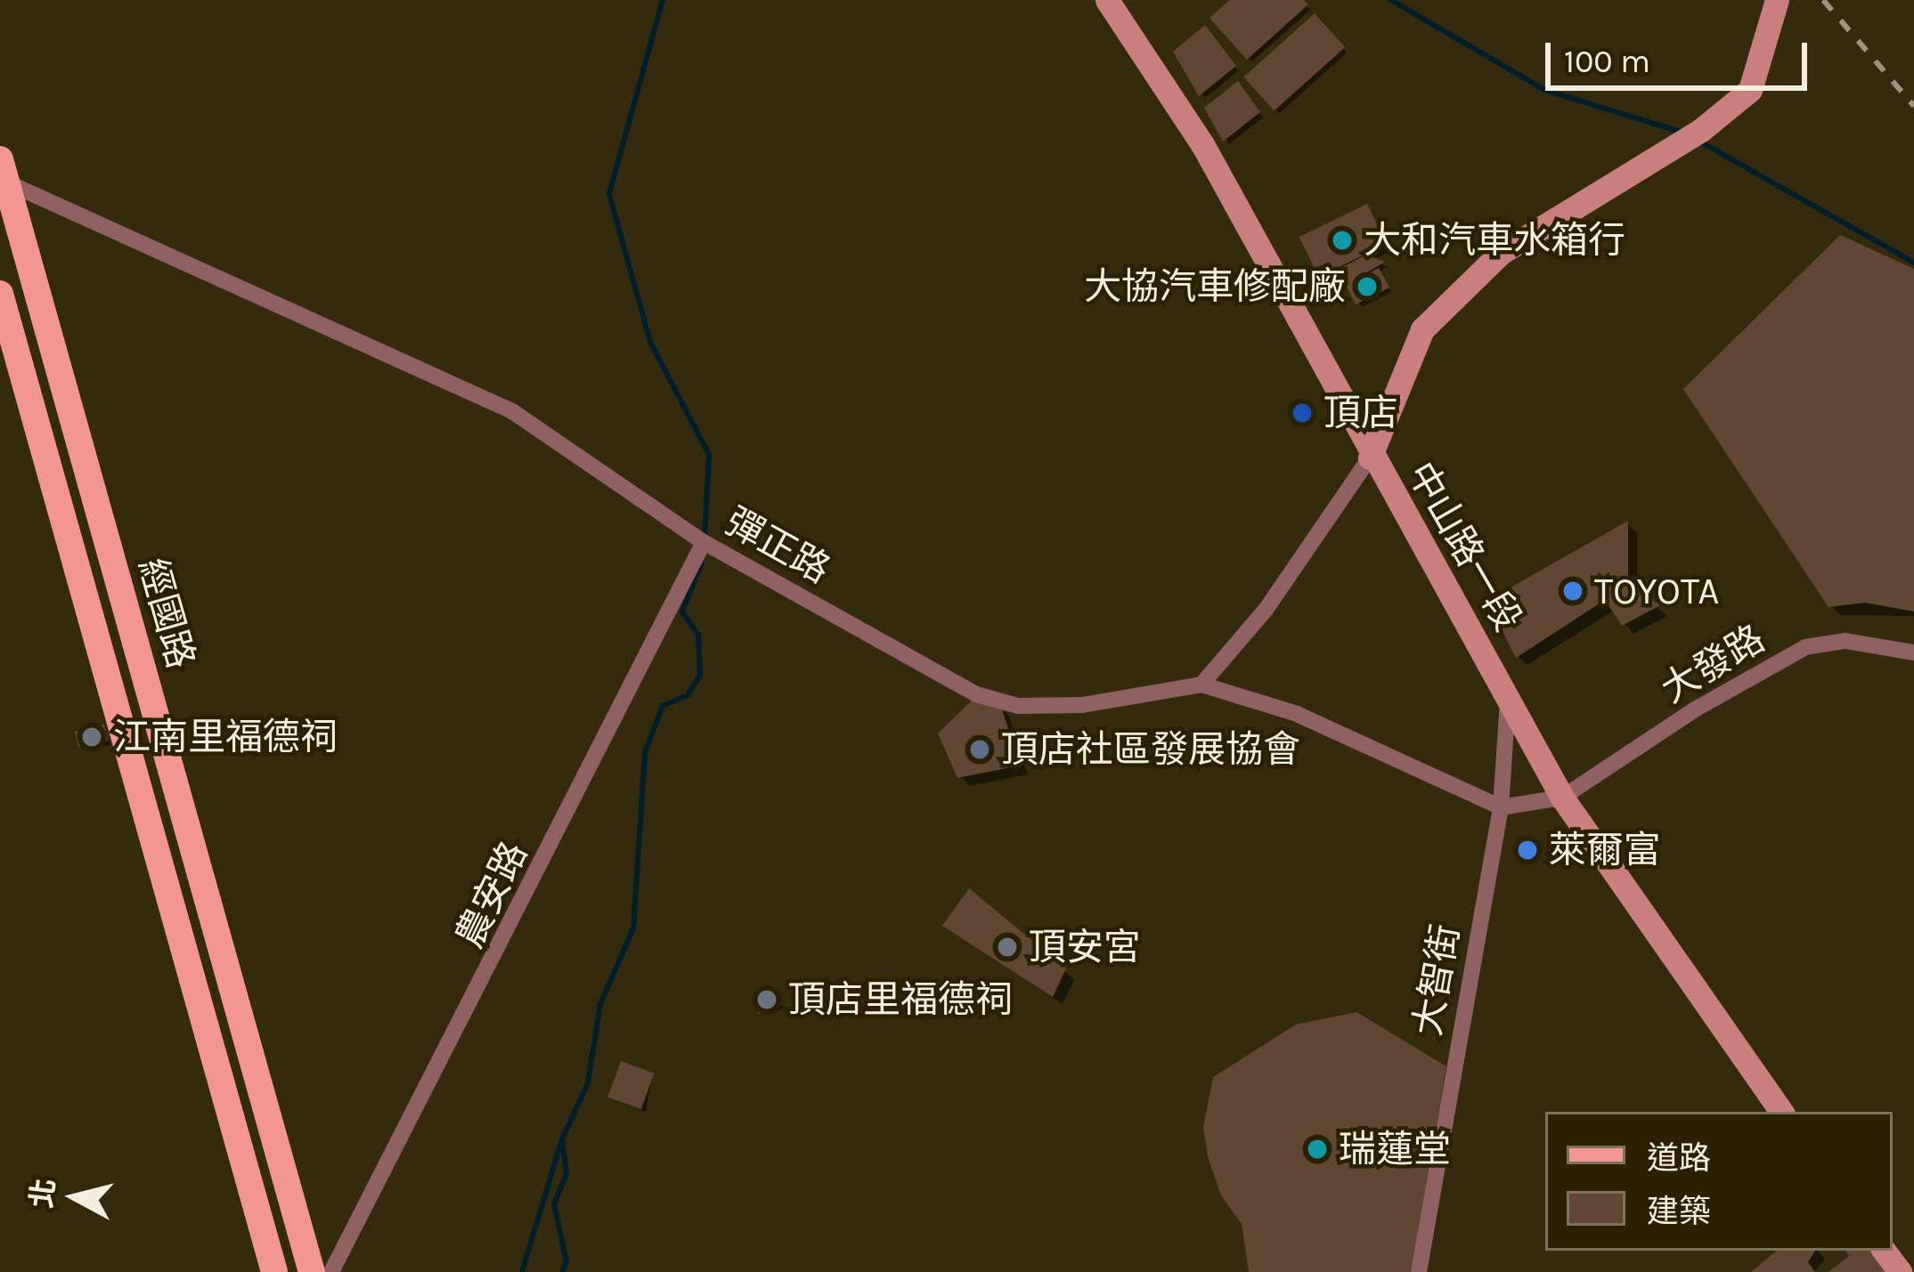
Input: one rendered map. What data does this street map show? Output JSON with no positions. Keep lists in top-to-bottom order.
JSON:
{
  "streets": {
    "main road": ["經國路"],
    "street": [
      "彈正路",
      "中山路一段",
      "大發路",
      "農安路",
      "大智街"
    ]
  },
  "crossings": [
    ["彈正路", "經國路"],
    ["彈正路", "農安路"],
    ["彈正路", "大智街"],
    ["中山路一段", "大發路"],
    ["中山路一段", "大智街"]
  ],
  "places": [
    "大和汽車水箱行",
    "大協汽車修配廠",
    "頂店",
    "TOYOTA",
    "江南里福德祠",
    "頂店社區發展協會",
    "萊爾富",
    "頂安宮",
    "頂店里福德祠",
    "瑞蓮堂"
  ],
  "legend": ["道路", "建築"],
  "scale_bar": "100 m",
  "north": "left"
}
